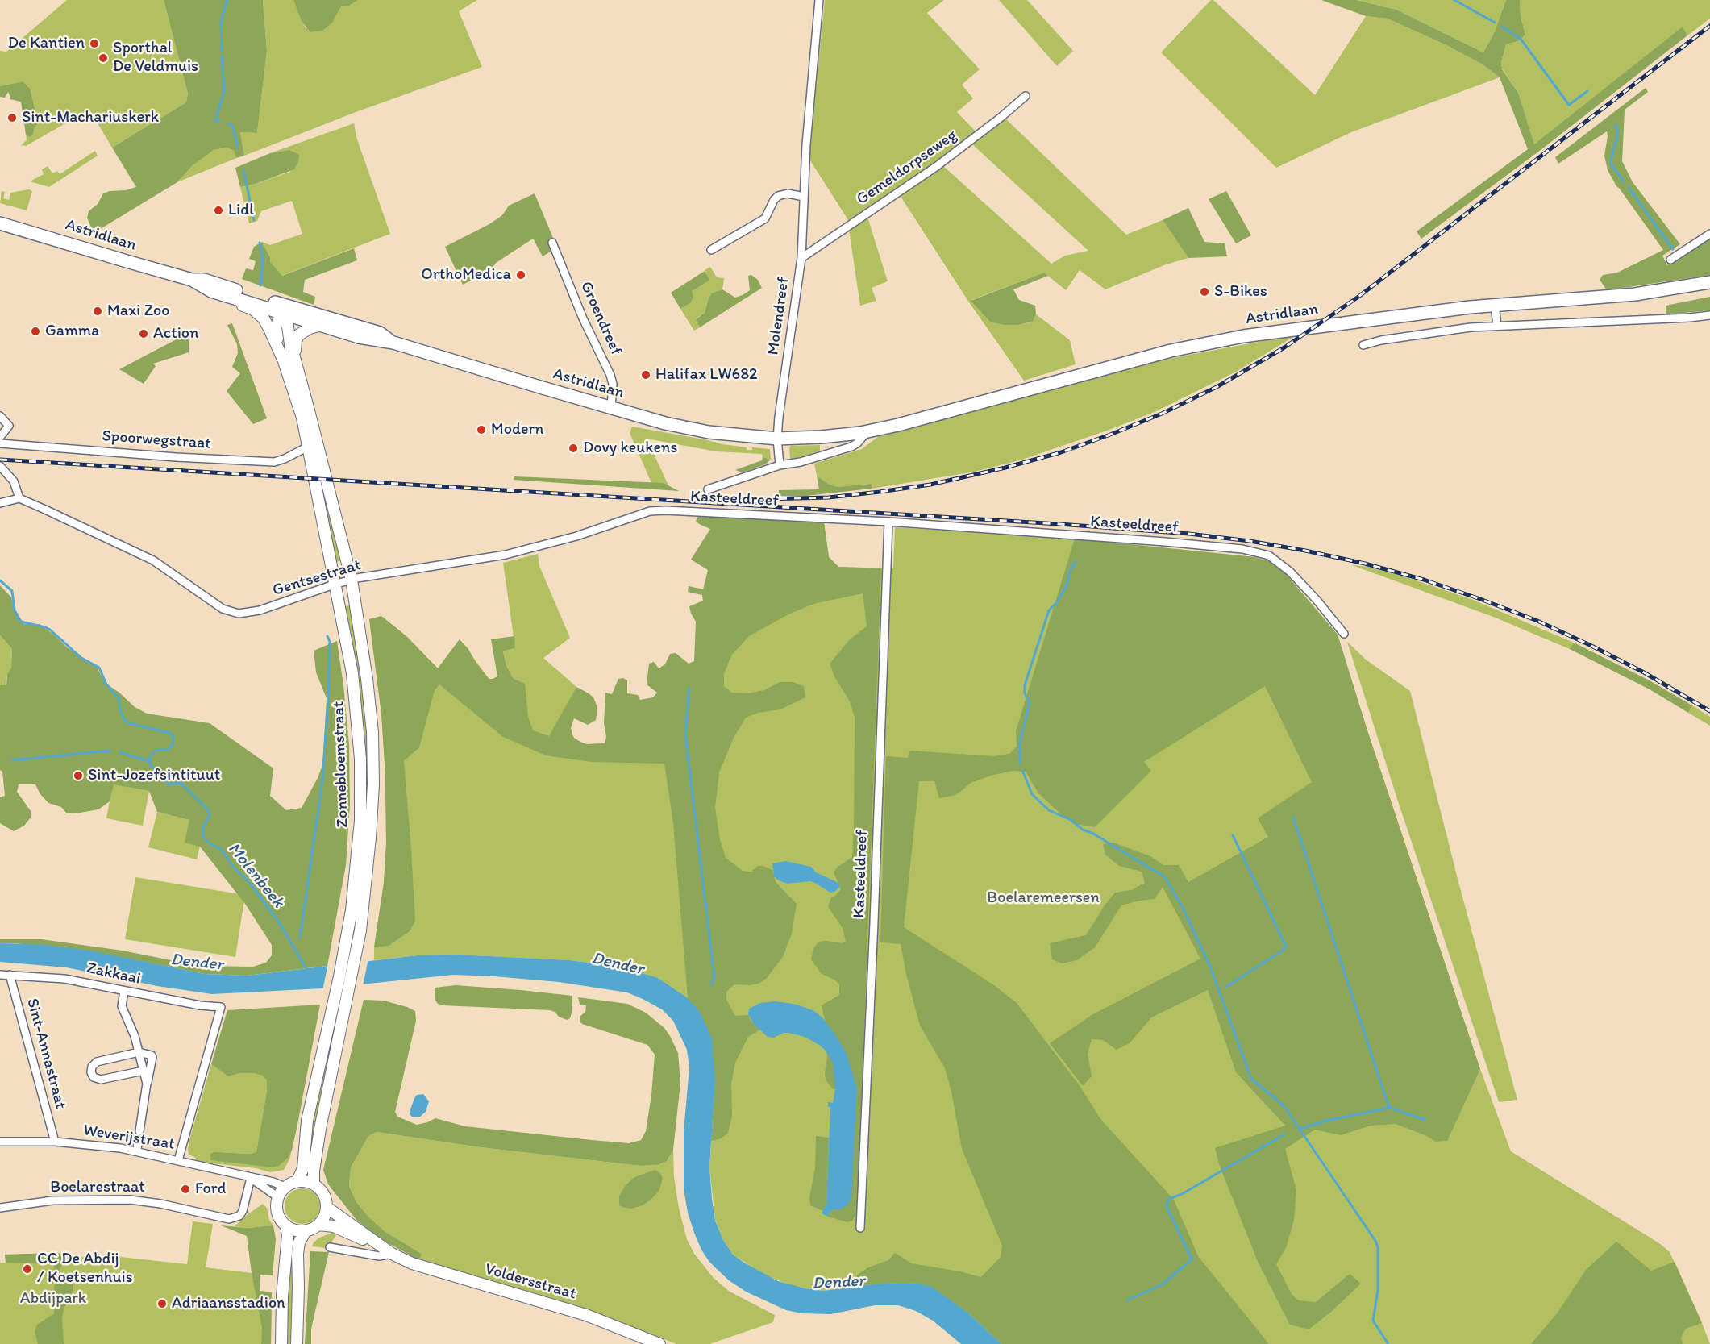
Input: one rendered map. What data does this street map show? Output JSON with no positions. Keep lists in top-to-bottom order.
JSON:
{
  "streets": {
    "main road": ["Astridlaan", "Zonnebloemstraat", "Voldersstraat"],
    "street": [
      "Gemeldorpseweg",
      "Molendreef",
      "Groendreef",
      "Spoorwegstraat",
      "Kasteeldreef",
      "Gentsestraat",
      "Zakkaai",
      "Sint-Annastraat",
      "Weverijstraat",
      "Boelarestraat"
    ]
  },
  "crossings": [
    ["Gemeldorpseweg", "Molendreef"],
    ["Astridlaan", "Molendreef"],
    ["Astridlaan", "Groendreef"],
    ["Astridlaan", "Zonnebloemstraat"],
    ["Spoorwegstraat", "Zonnebloemstraat"],
    ["Kasteeldreef", "Gentsestraat"],
    ["Gentsestraat", "Zonnebloemstraat"],
    ["Zonnebloemstraat", "Weverijstraat"],
    ["Zonnebloemstraat", "Voldersstraat"],
    ["Zakkaai", "Sint-Annastraat"],
    ["Zakkaai", "Weverijstraat"],
    ["Sint-Annastraat", "Weverijstraat"],
    ["Weverijstraat", "Boelarestraat"],
    ["Weverijstraat", "Voldersstraat"]
  ],
  "water": ["Molenbeek", "Dender"],
  "parks": ["Boelaremeersen", "Abdijpark"],
  "places": [
    "De Kantien",
    "Sporthal De Veldmuis",
    "Sint-Machariuskerk",
    "Lidl",
    "OrthoMedica",
    "S-Bikes",
    "Maxi Zoo",
    "Gamma",
    "Action",
    "Halifax LW682",
    "Modern",
    "Dovy keukens",
    "Sint-Jozefsintituut",
    "Ford",
    "CC De Abdij / Koetsenhuis",
    "Adriaansstadion"
  ]
}
